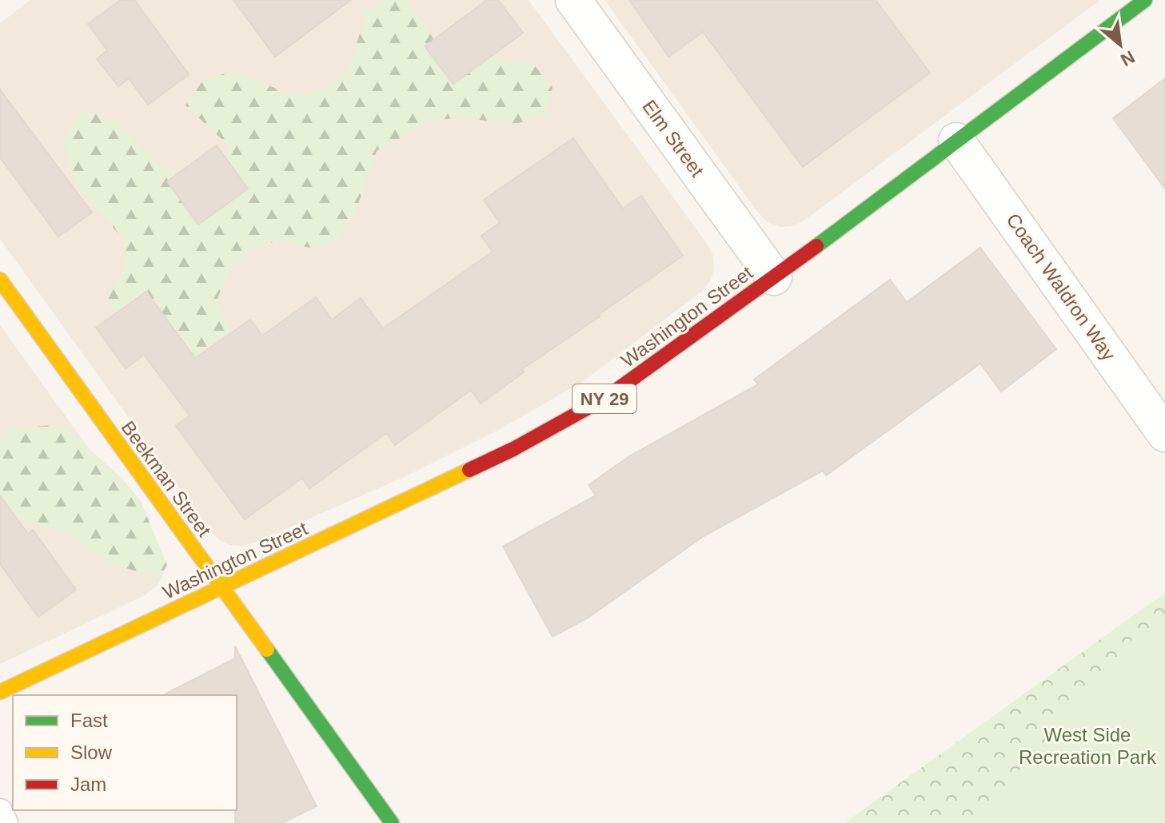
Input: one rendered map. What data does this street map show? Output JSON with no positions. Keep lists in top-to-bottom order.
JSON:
{
  "streets": {
    "main road": ["Washington Street", "NY 29", "Beekman Street"],
    "street": ["Elm Street", "Coach Waldron Way"]
  },
  "crossings": [
    ["Elm Street", "Washington Street"],
    ["Coach Waldron Way", "Washington Street"],
    ["Washington Street", "Beekman Street"]
  ],
  "parks": ["West Side Recreation Park"],
  "legend": ["Fast", "Slow", "Jam"],
  "north": "bottom right"
}
